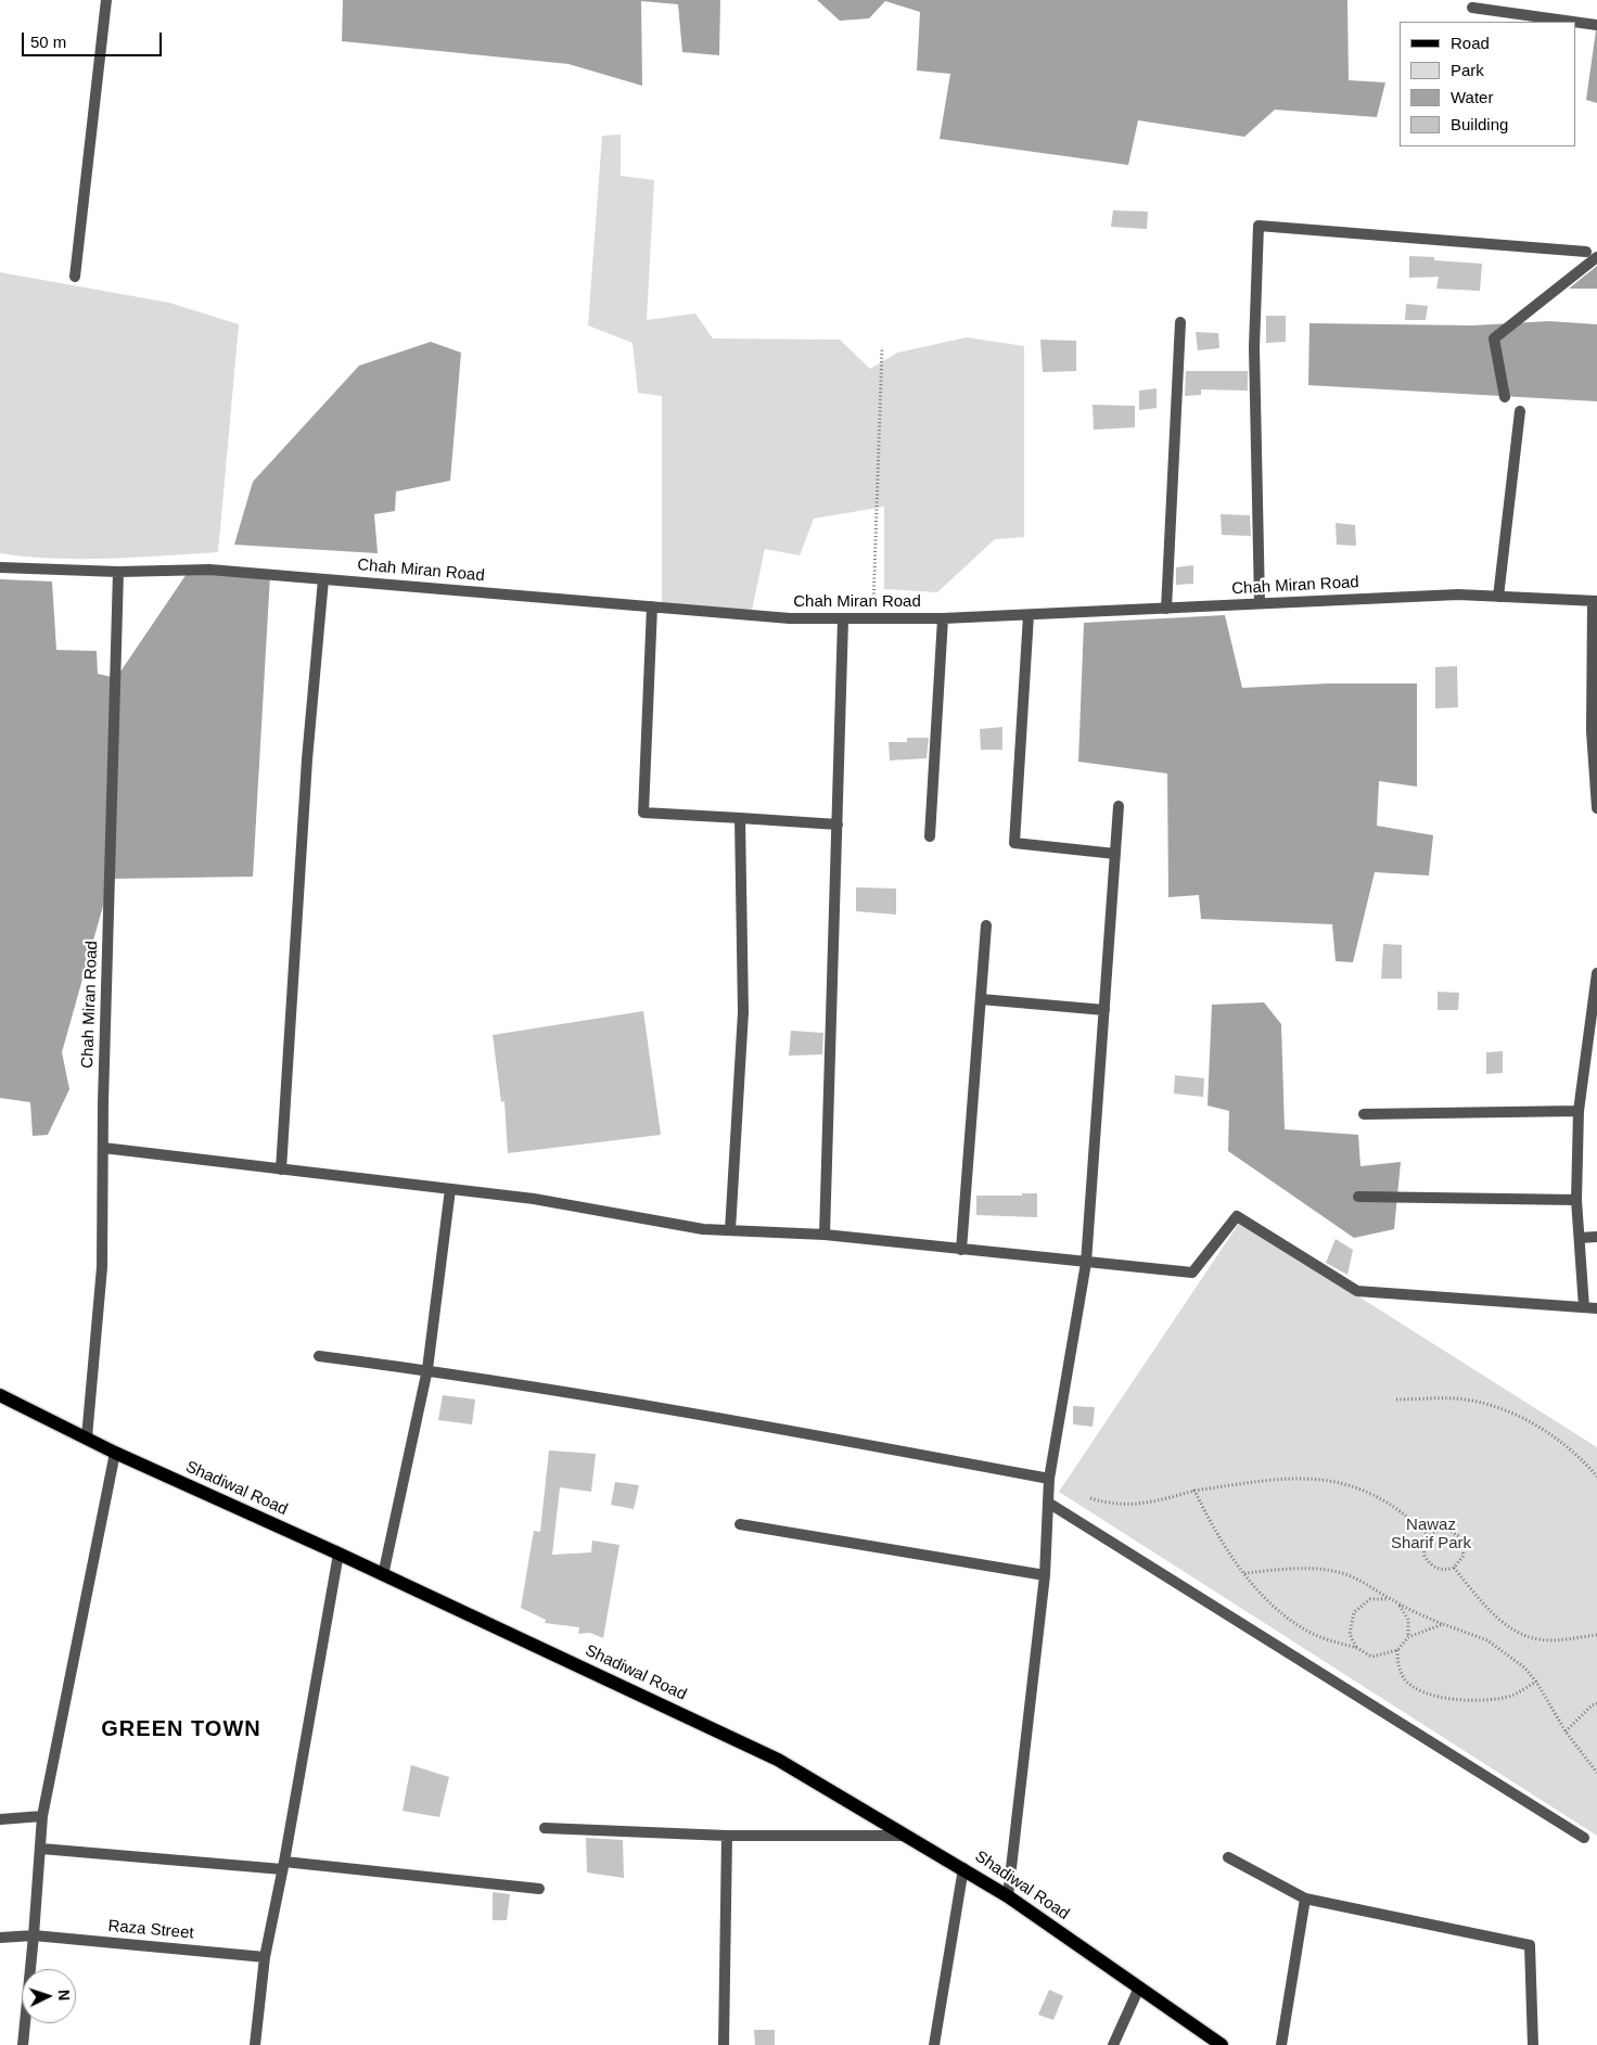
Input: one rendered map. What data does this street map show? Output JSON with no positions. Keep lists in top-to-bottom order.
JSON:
{
  "streets": {
    "main road": ["Shadiwal Road"],
    "street": ["Chah Miran Road", "Raza Street"]
  },
  "crossings": [
    ["Chah Miran Road", "Shadiwal Road"]
  ],
  "districts": ["GREEN TOWN"],
  "parks": ["Nawaz Sharif Park"],
  "legend": [
    "Road",
    "Park",
    "Water",
    "Building"
  ],
  "scale_bar": "50 m",
  "north": "right"
}
